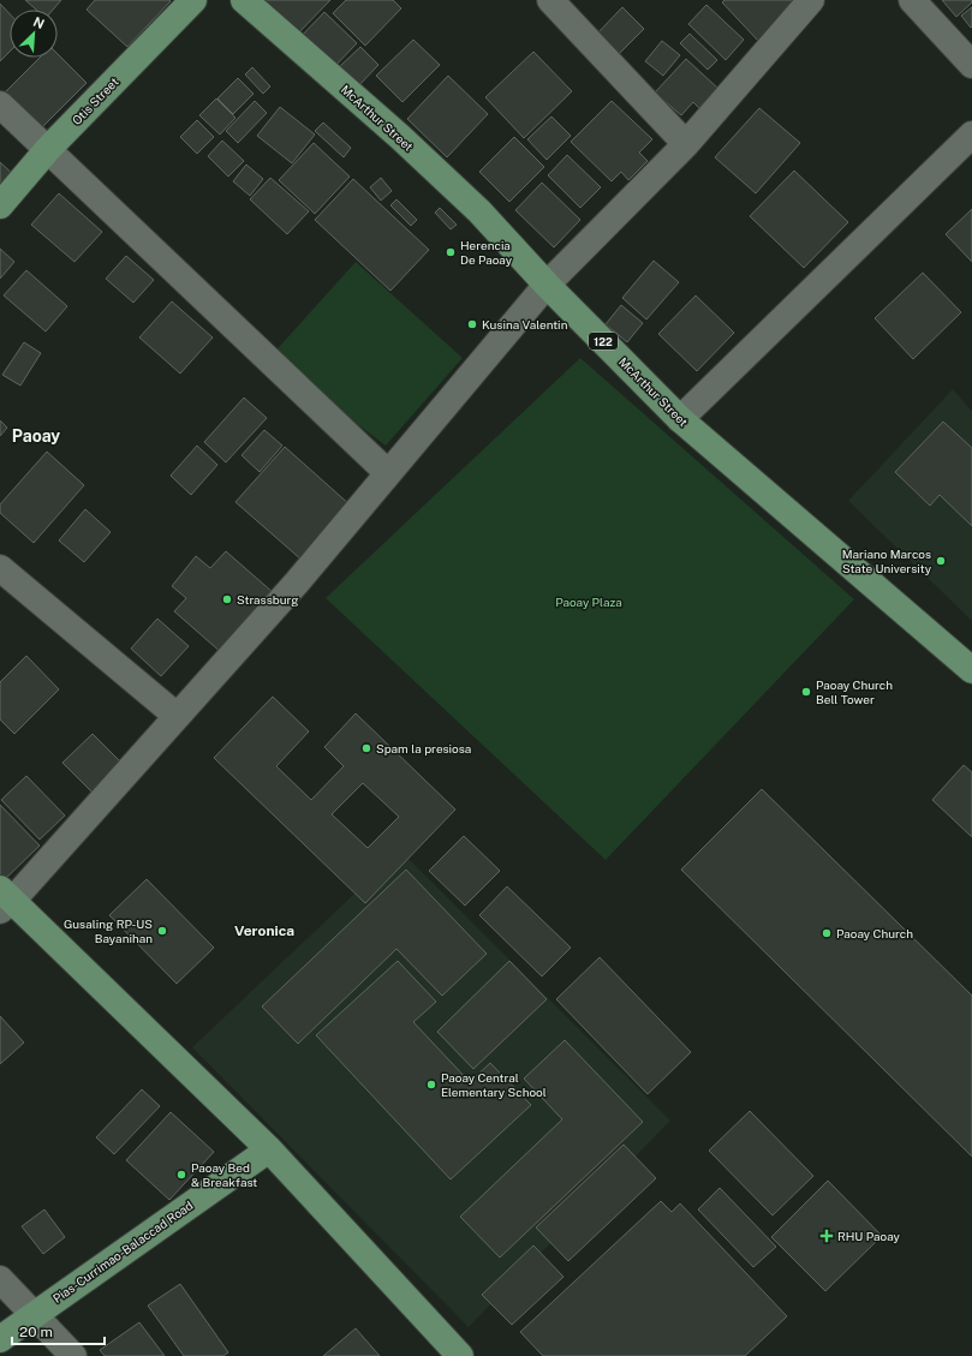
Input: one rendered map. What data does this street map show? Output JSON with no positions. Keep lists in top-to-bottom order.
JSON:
{
  "streets": {
    "main road": [
      "Otis Street",
      "McArthur Street",
      "122",
      "Pias-Currimao-Balaccad Road"
    ]
  },
  "districts": ["Paoay", "Veronica"],
  "parks": ["Paoay Plaza"],
  "places": {
    "other": [
      "Herencia De Paoay",
      "Kusina Valentin",
      "Mariano Marcos State University",
      "Strassburg",
      "Paoay Church Bell Tower",
      "Spam la presiosa",
      "Gusaling RP-US Bayanihan",
      "Paoay Church",
      "Paoay Central Elementary School",
      "Paoay Bed & Breakfast"
    ],
    "health": ["RHU Paoay"]
  },
  "scale_bar": "20 m",
  "north": "top right"
}
